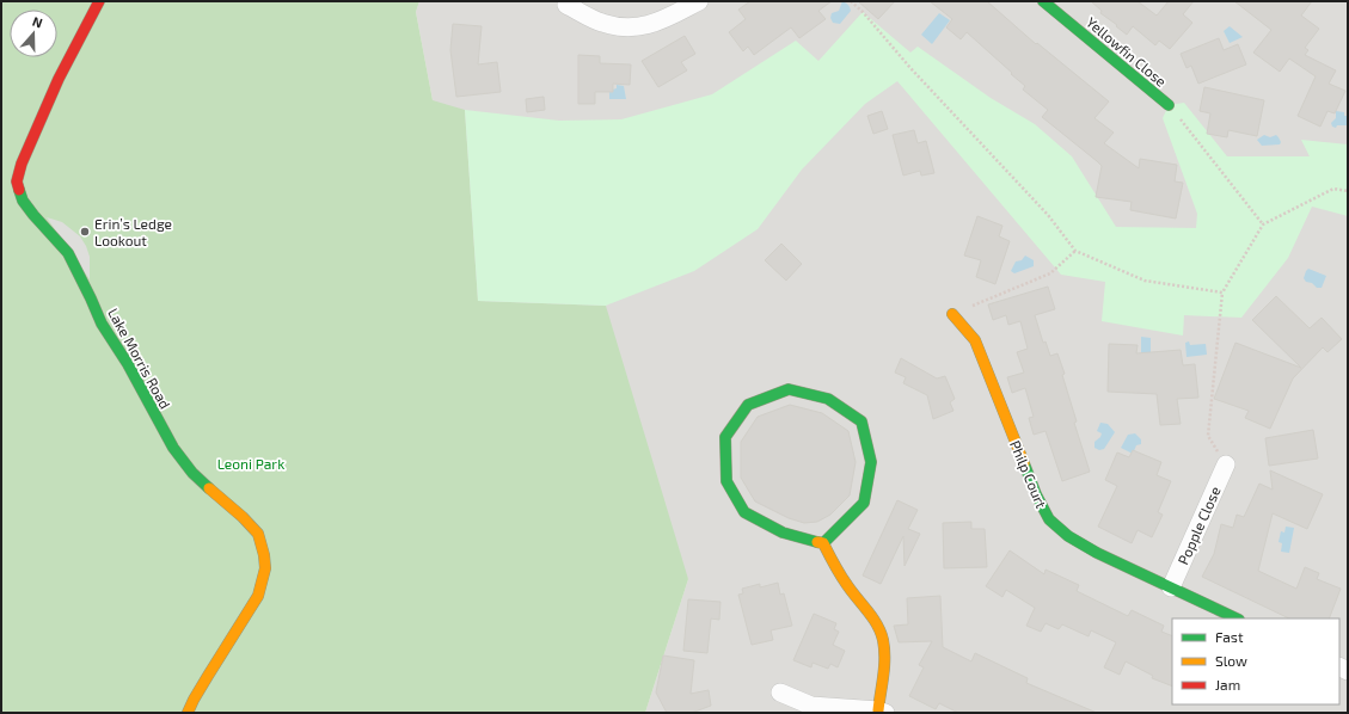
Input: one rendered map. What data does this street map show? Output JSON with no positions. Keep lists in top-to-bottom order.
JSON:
{
  "streets": {
    "street": [
      "Yellowfin Close",
      "Lake Morris Road",
      "Philp Court",
      "Popple Close"
    ]
  },
  "crossings": [
    ["Philp Court", "Popple Close"]
  ],
  "parks": ["Leoni Park"],
  "places": ["Erin’s Ledge Lookout"],
  "legend": ["Fast", "Slow", "Jam"],
  "north": "top"
}
